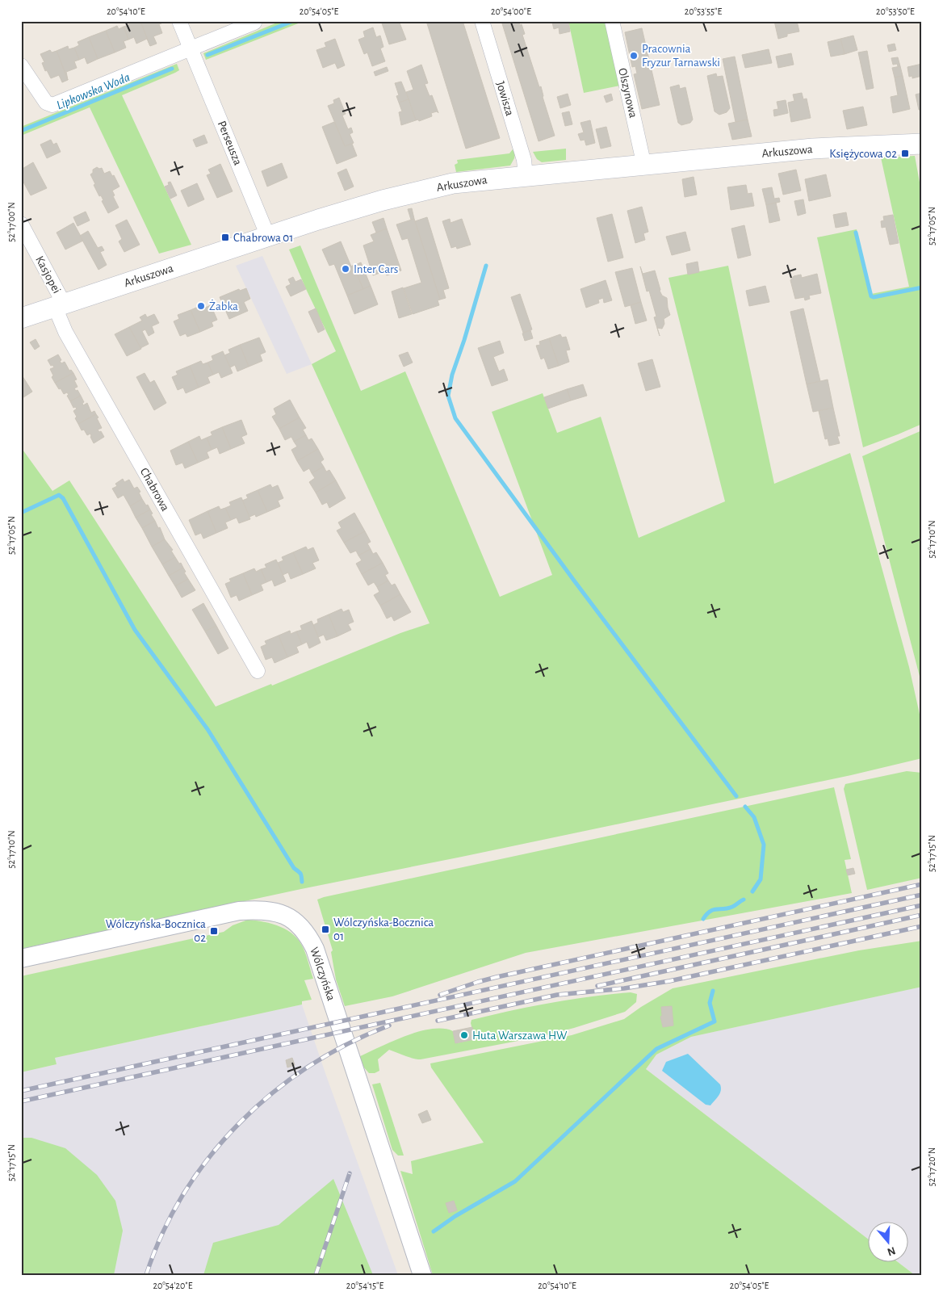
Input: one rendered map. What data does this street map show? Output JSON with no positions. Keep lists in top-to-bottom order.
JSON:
{
  "streets": {
    "main road": ["Arkuszowa"],
    "street": [
      "Olszynowa",
      "Jowisza",
      "Perseusza",
      "Kasjopei",
      "Chabrowa",
      "Wólczyńska"
    ]
  },
  "crossings": [
    ["Olszynowa", "Arkuszowa"],
    ["Jowisza", "Arkuszowa"],
    ["Perseusza", "Arkuszowa"],
    ["Arkuszowa", "Kasjopei"],
    ["Arkuszowa", "Chabrowa"],
    ["Kasjopei", "Chabrowa"]
  ],
  "water": ["Lipkowska Woda"],
  "places": {
    "other": [
      "Pracownia Fryzur Tarnawski",
      "Inter Cars",
      "Żabka",
      "Huta Warszawa HW"
    ],
    "transit": [
      "Księżycowa 02",
      "Chabrowa 01",
      "Wólczyńska-Bocznica 01",
      "Wólczyńska-Bocznica 02"
    ]
  },
  "north": "bottom",
  "coordinates": [
    "20°54'10\"E",
    "20°54'05\"E",
    "20°54'00\"E",
    "20°53'55\"E",
    "20°53'50\"E",
    "52°17'00\"N",
    "52°17'05\"N",
    "52°17'10\"N",
    "52°17'15\"N",
    "52°17'20\"N",
    "20°54'20\"E",
    "20°54'15\"E"
  ]
}
